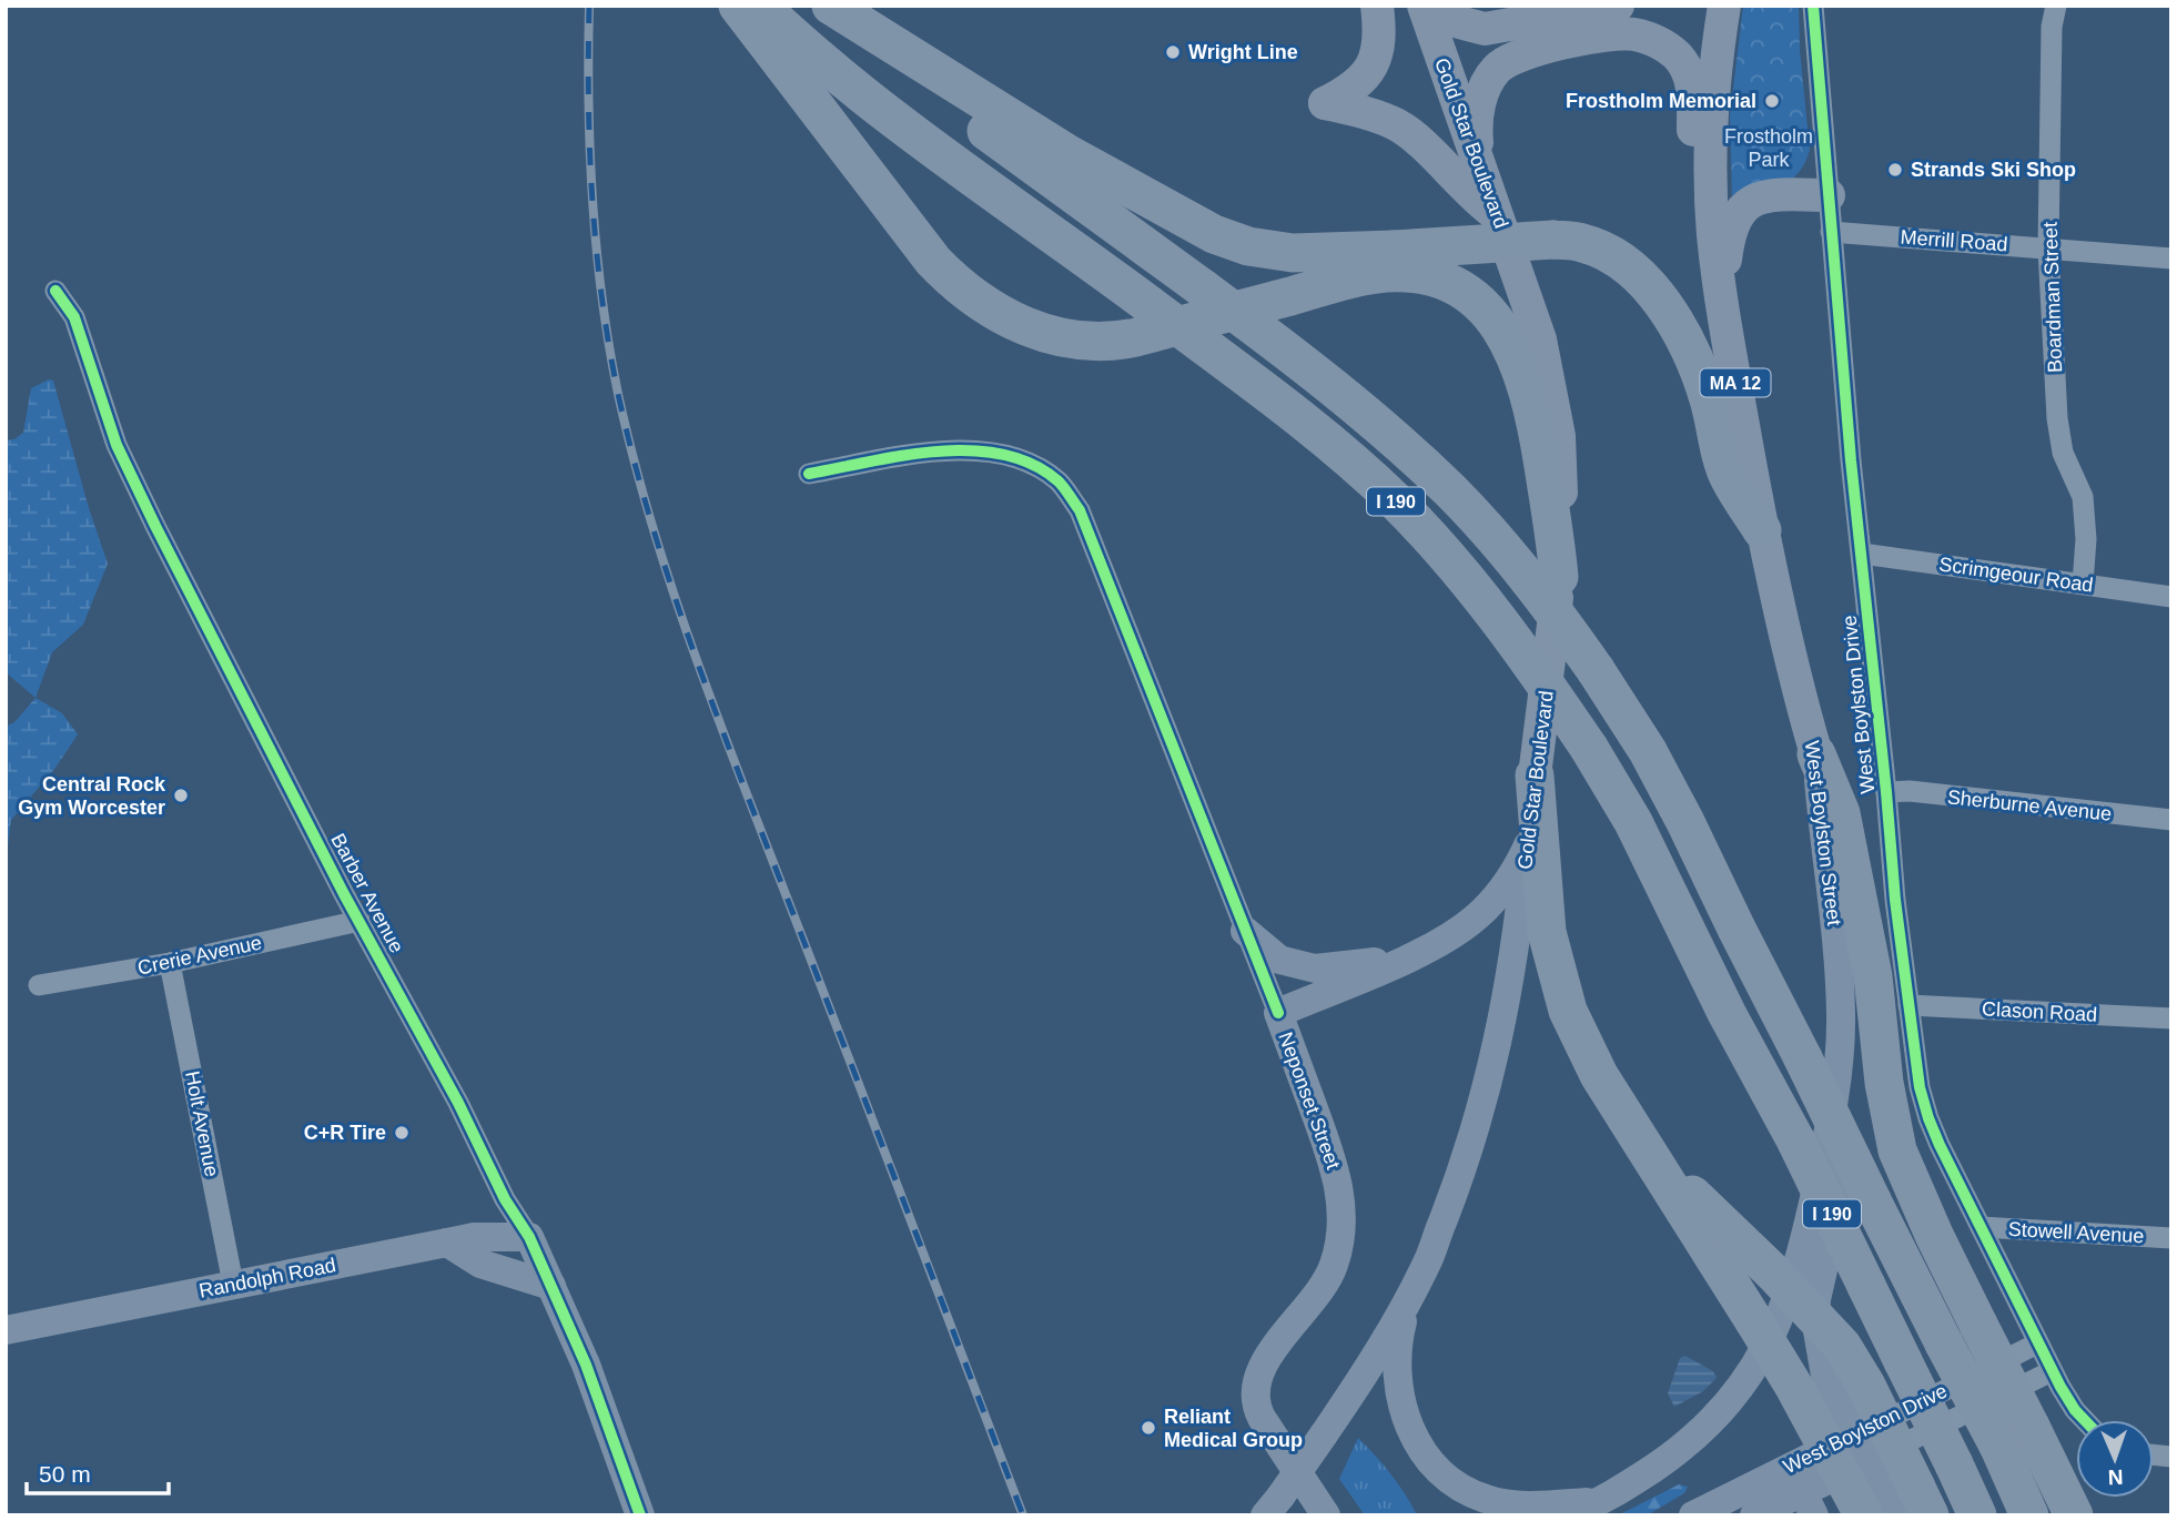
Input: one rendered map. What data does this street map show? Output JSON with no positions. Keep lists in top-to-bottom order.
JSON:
{
  "streets": {
    "highway": ["I 190"],
    "main road": [
      "Gold Star Boulevard",
      "MA 12",
      "West Boylston Drive",
      "West Boylston Street",
      "Barber Avenue",
      "Neponset Street",
      "Randolph Road"
    ],
    "street": [
      "Merrill Road",
      "Boardman Street",
      "Scrimgeour Road",
      "Sherburne Avenue",
      "Crerie Avenue",
      "Clason Road",
      "Holt Avenue",
      "Stowell Avenue"
    ]
  },
  "crossings": [
    ["Merrill Road", "Boardman Street"],
    ["Merrill Road", "West Boylston Drive"],
    ["Boardman Street", "Scrimgeour Road"],
    ["Scrimgeour Road", "West Boylston Drive"],
    ["West Boylston Drive", "Sherburne Avenue"],
    ["West Boylston Drive", "Clason Road"],
    ["West Boylston Drive", "Stowell Avenue"],
    ["Barber Avenue", "Crerie Avenue"],
    ["Barber Avenue", "Randolph Road"],
    ["Crerie Avenue", "Holt Avenue"],
    ["Holt Avenue", "Randolph Road"]
  ],
  "parks": ["Frostholm Park"],
  "places": [
    "Wright Line",
    "Frostholm Memorial",
    "Strands Ski Shop",
    "Central Rock Gym Worcester",
    "C+R Tire",
    "Reliant Medical Group"
  ],
  "scale_bar": "50 m",
  "north": "bottom"
}
